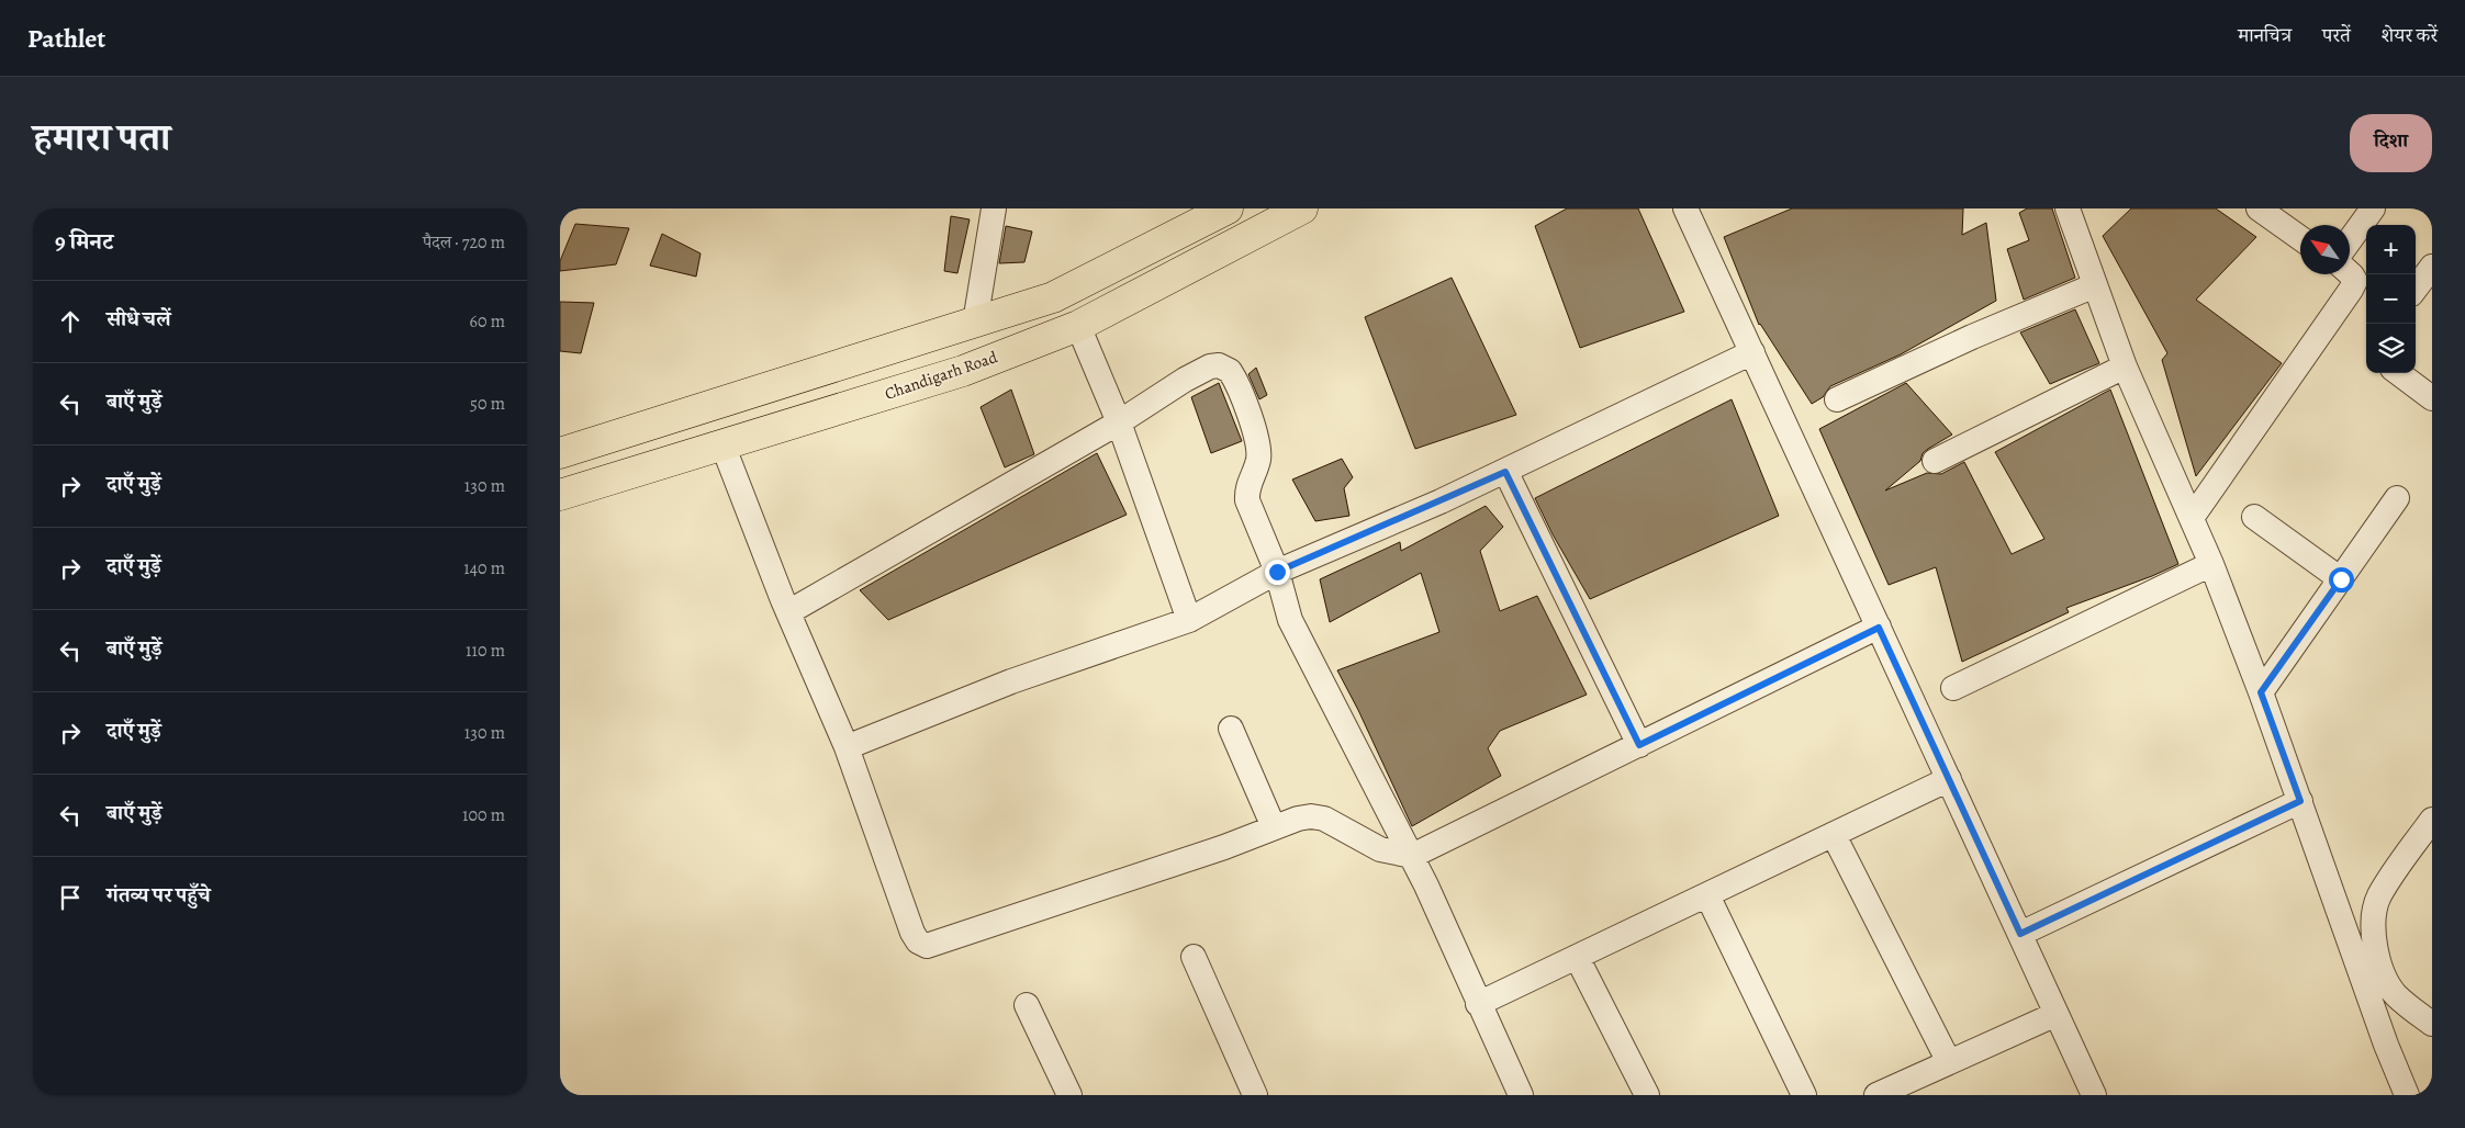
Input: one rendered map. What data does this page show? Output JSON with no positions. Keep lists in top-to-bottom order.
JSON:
{
  "streets": {
    "main road": ["Chandigarh Road"]
  },
  "north": "top left",
  "page": {
    "header": "Pathlet",
    "nav": ["मानचित्र", "परतें", "शेयर करें"],
    "title": "हमारा पता",
    "buttons": "दिशा",
    "heading": ["9 मिनट", "पैदल · 720 m"],
    "map_buttons": ["+", "−"],
    "list": [
      ["सीधे चलें", "60 m"],
      ["बाएँ मुड़ें", "50 m"],
      ["दाएँ मुड़ें", "130 m"],
      ["दाएँ मुड़ें", "140 m"],
      ["बाएँ मुड़ें", "110 m"],
      ["दाएँ मुड़ें", "130 m"],
      ["बाएँ मुड़ें", "100 m"],
      "गंतव्य पर पहुँचे"
    ]
  }
}
